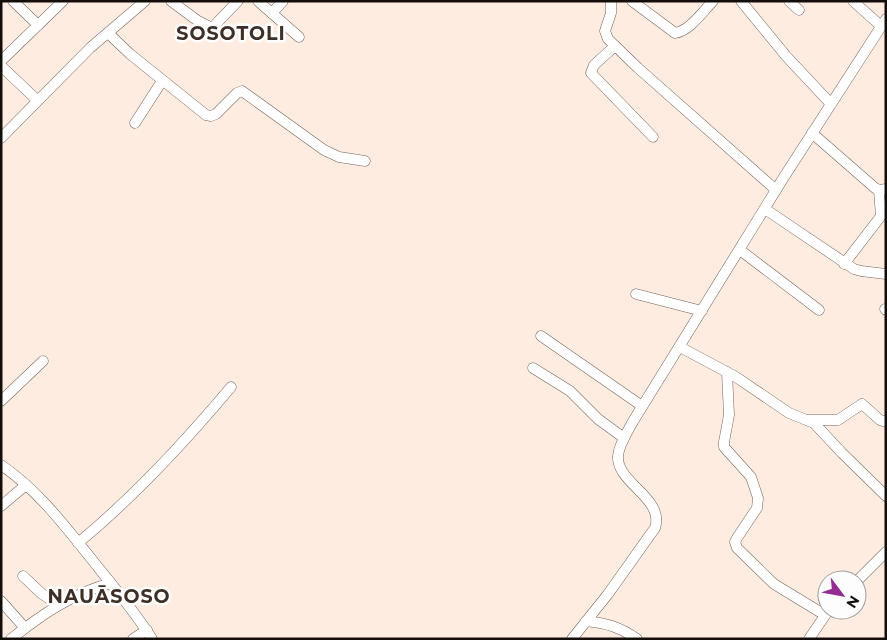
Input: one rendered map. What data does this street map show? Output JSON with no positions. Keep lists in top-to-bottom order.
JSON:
{
  "districts": ["SOSOTOLI", "NAUĀSOSO"],
  "north": "bottom right"
}
